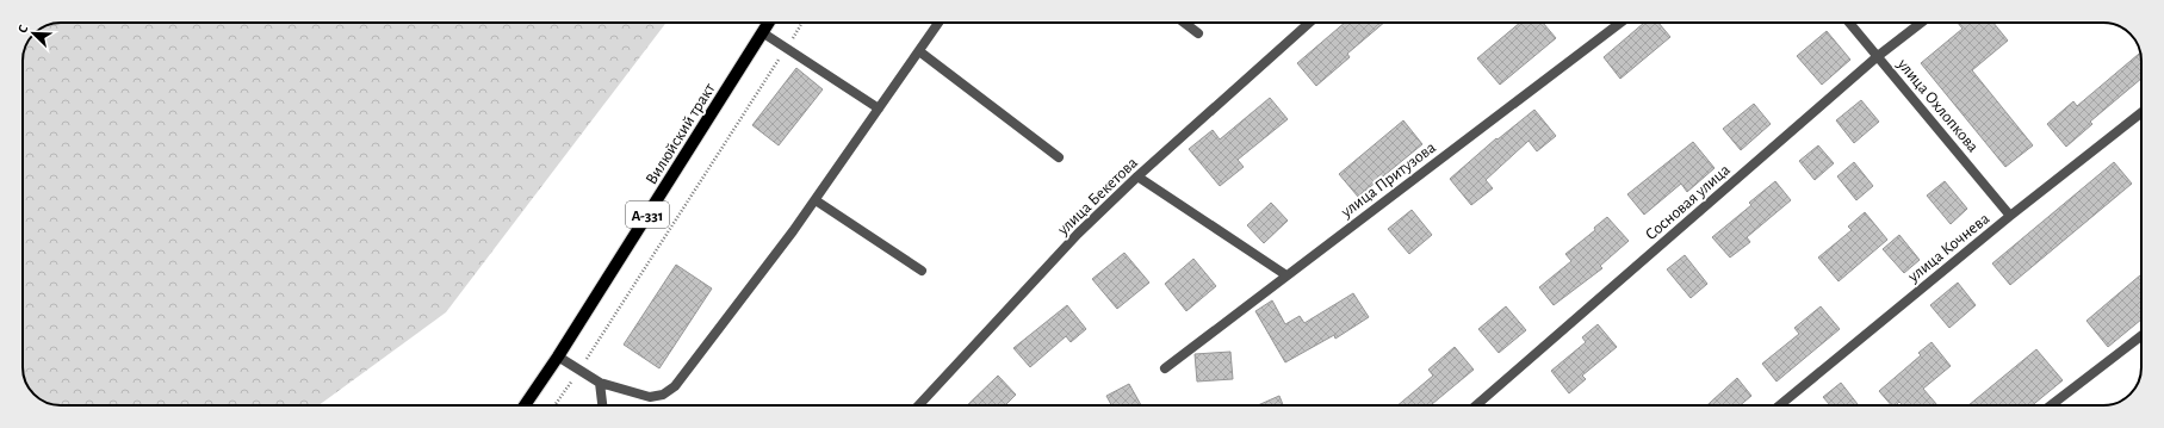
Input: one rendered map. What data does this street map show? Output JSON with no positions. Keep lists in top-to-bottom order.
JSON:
{
  "streets": {
    "main road": ["Вилюйский тракт", "А-331"],
    "street": [
      "улица Охлопкова",
      "улица Притузова",
      "улица Бекетова",
      "Сосновая улица",
      "улица Кочнева"
    ]
  },
  "crossings": [
    ["улица Охлопкова", "Сосновая улица"],
    ["улица Охлопкова", "улица Кочнева"]
  ],
  "north": "top left"
}
